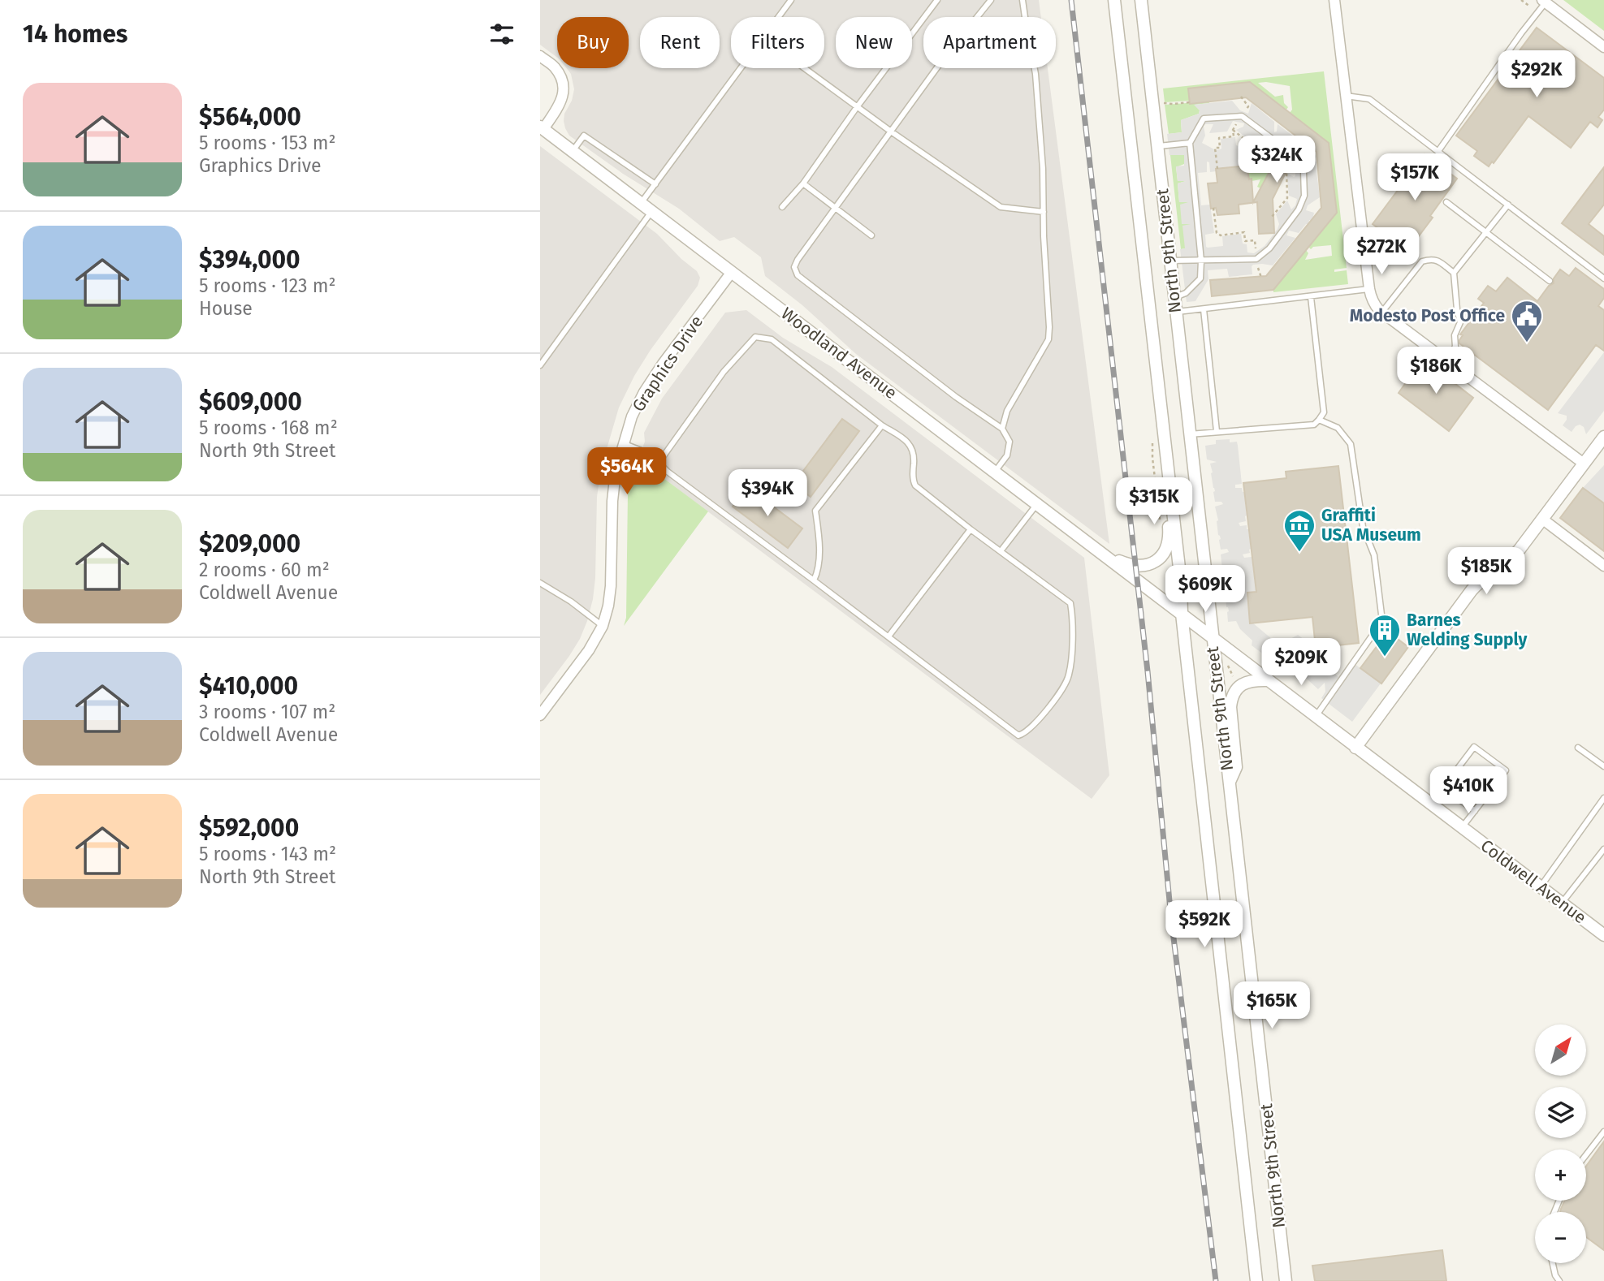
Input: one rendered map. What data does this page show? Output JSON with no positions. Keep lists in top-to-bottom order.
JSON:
{
  "streets": {
    "street": [
      "North 9th Street",
      "Woodland Avenue",
      "Graphics Drive",
      "Coldwell Avenue"
    ]
  },
  "crossings": [
    ["North 9th Street", "Coldwell Avenue"],
    ["Woodland Avenue", "Graphics Drive"],
    ["Woodland Avenue", "Coldwell Avenue"]
  ],
  "places": {
    "public building": ["Modesto Post Office"],
    "museum": ["Graffiti USA Museum"],
    "building": ["Barnes Welding Supply"]
  },
  "north": "top right",
  "page": {
    "heading": "14 homes",
    "chip": [
      "Buy",
      "Rent",
      "Filters",
      "New",
      "Apartment"
    ],
    "price": [
      "$292K",
      "$324K",
      "$157K",
      "$272K",
      "$186K",
      "$564K",
      "$394K",
      "$315K",
      "$185K",
      "$609K",
      "$209K",
      "$410K",
      "$592K",
      "$165K"
    ],
    "list": [
      {
        "name": "$564,000",
        "note": "5 rooms · 153 m² · Graphics Drive"
      },
      {
        "name": "$394,000",
        "note": "5 rooms · 123 m² · House"
      },
      {
        "name": "$609,000",
        "note": "5 rooms · 168 m² · North 9th Street"
      },
      {
        "name": "$209,000",
        "note": "2 rooms · 60 m² · Coldwell Avenue"
      },
      {
        "name": "$410,000",
        "note": "3 rooms · 107 m² · Coldwell Avenue"
      },
      {
        "name": "$592,000",
        "note": "5 rooms · 143 m² · North 9th Street"
      }
    ],
    "map_buttons": ["+", "−"]
  }
}
